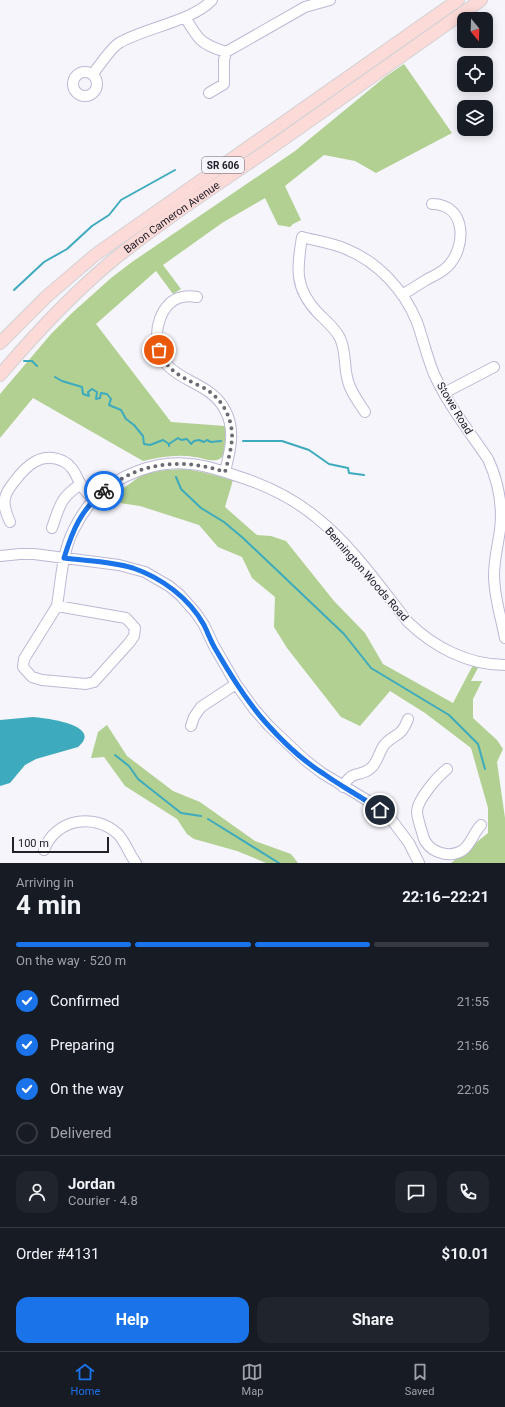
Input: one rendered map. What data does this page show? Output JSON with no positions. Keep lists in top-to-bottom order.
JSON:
{
  "streets": {
    "main road": ["SR 606", "Baron Cameron Avenue"],
    "street": ["Stowe Road", "Bennington Woods Road"]
  },
  "scale_bar": "100 m",
  "north": "bottom",
  "page": {
    "scale": "100 m",
    "heading": ["4 min", "Arriving in", "22:16–22:21"],
    "panel": [
      "Jordan",
      "Courier · 4.8",
      "Order #4131",
      "$10.01"
    ],
    "bar": "On the way · 520 m",
    "list": [
      ["Confirmed", "21:55"],
      ["Preparing", "21:56"],
      ["On the way", "22:05"],
      "Delivered"
    ],
    "buttons": ["Help", "Share"],
    "tabs": ["Home", "Map", "Saved"]
  }
}
